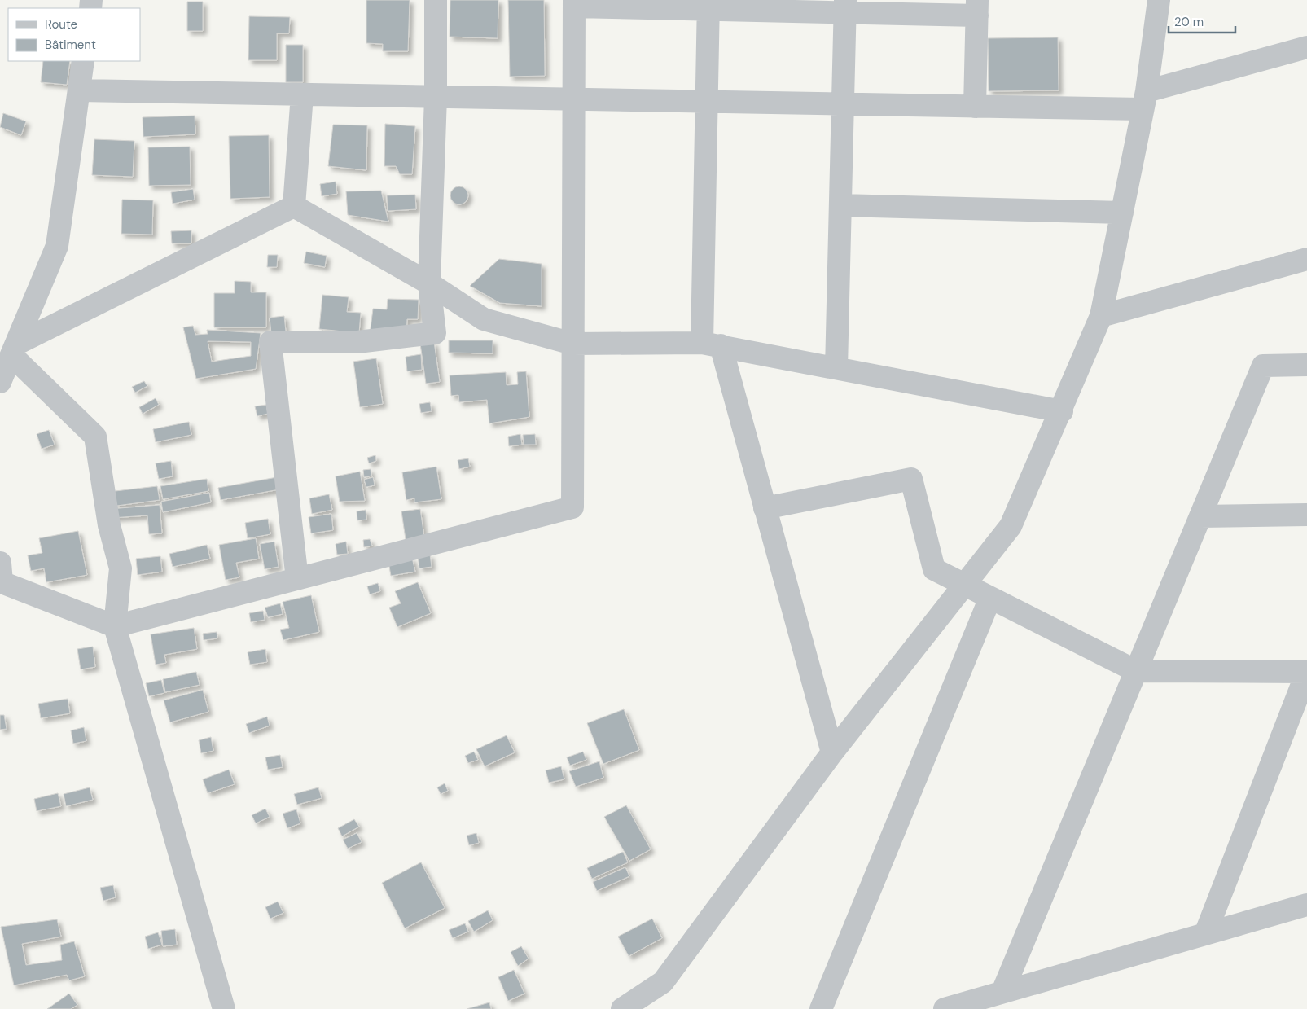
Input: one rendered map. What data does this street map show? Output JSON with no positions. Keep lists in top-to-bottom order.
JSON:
{
  "legend": ["Route", "Bâtiment"],
  "scale_bar": "20 m"
}
